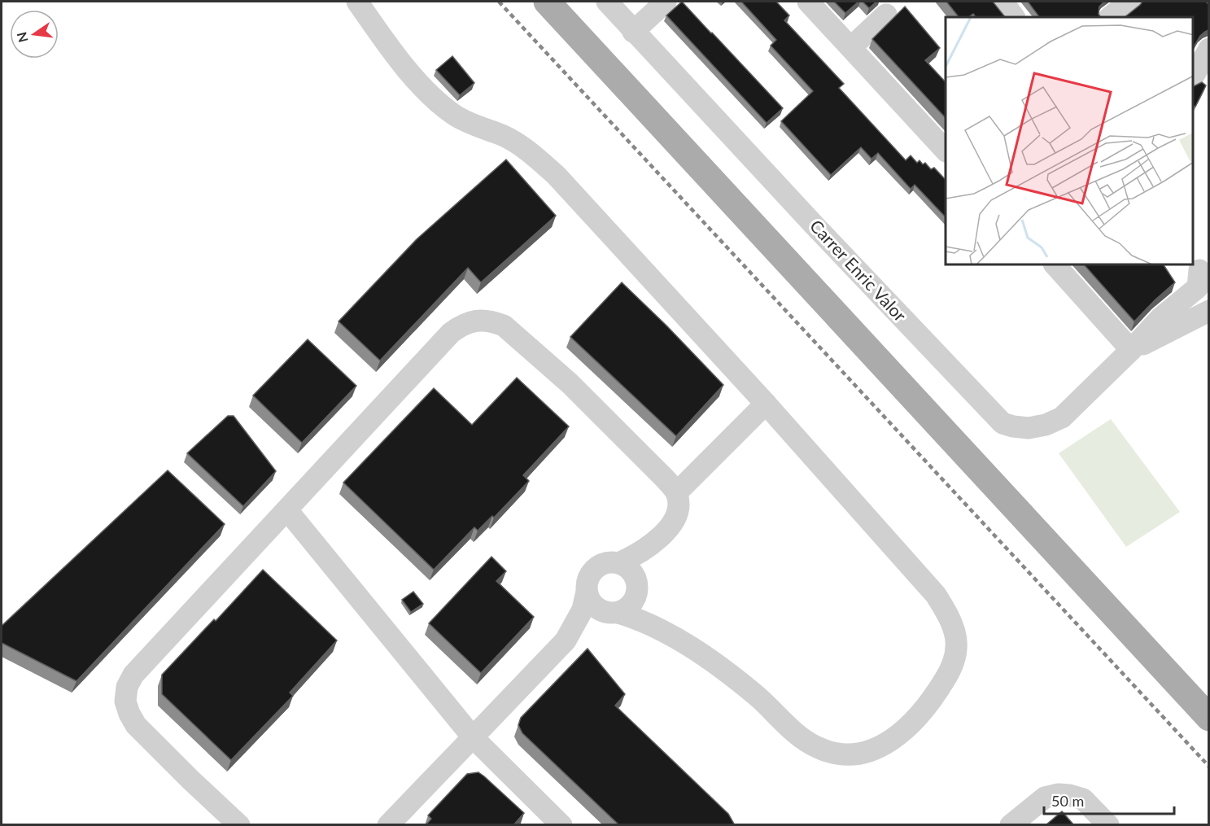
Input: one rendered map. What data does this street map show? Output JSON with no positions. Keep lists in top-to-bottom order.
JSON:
{
  "streets": {
    "street": ["Carrer Enric Valor"]
  },
  "scale_bar": "50 m",
  "north": "left"
}
